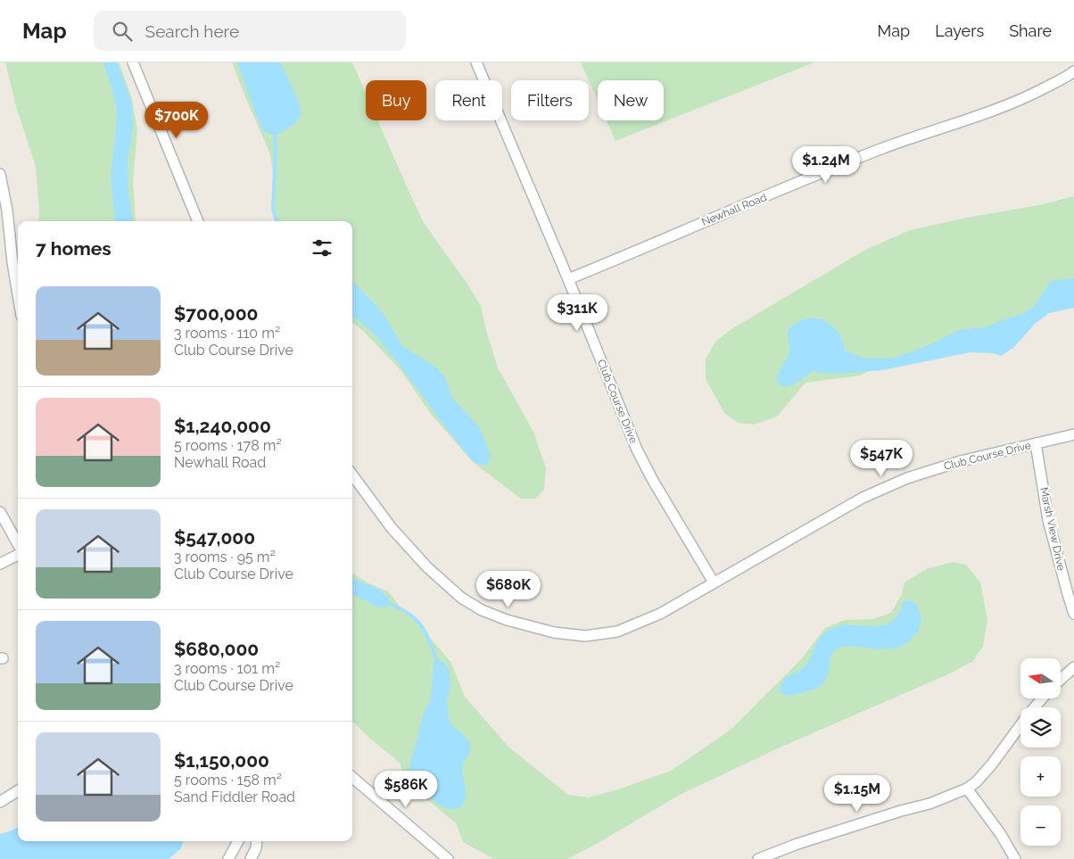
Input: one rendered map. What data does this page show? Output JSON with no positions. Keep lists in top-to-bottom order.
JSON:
{
  "streets": {
    "street": ["Newhall Road", "Club Course Drive", "Marsh View Drive"]
  },
  "crossings": [
    ["Newhall Road", "Club Course Drive"],
    ["Club Course Drive", "Marsh View Drive"]
  ],
  "north": "left",
  "page": {
    "header": "Map",
    "search": "Search here",
    "nav": ["Map", "Layers", "Share"],
    "chip": [
      "Buy",
      "Rent",
      "Filters",
      "New"
    ],
    "price": [
      "$700K",
      "$1.24M",
      "$311K",
      "$547K",
      "$680K",
      "$586K",
      "$1.15M"
    ],
    "heading": "7 homes",
    "list": [
      {
        "name": "$700,000",
        "note": "3 rooms · 110 m² · Club Course Drive"
      },
      {
        "name": "$1,240,000",
        "note": "5 rooms · 178 m² · Newhall Road"
      },
      {
        "name": "$547,000",
        "note": "3 rooms · 95 m² · Club Course Drive"
      },
      {
        "name": "$680,000",
        "note": "3 rooms · 101 m² · Club Course Drive"
      },
      {
        "name": "$1,150,000",
        "note": "5 rooms · 158 m² · Sand Fiddler Road"
      }
    ],
    "map_buttons": ["+", "−"]
  }
}
